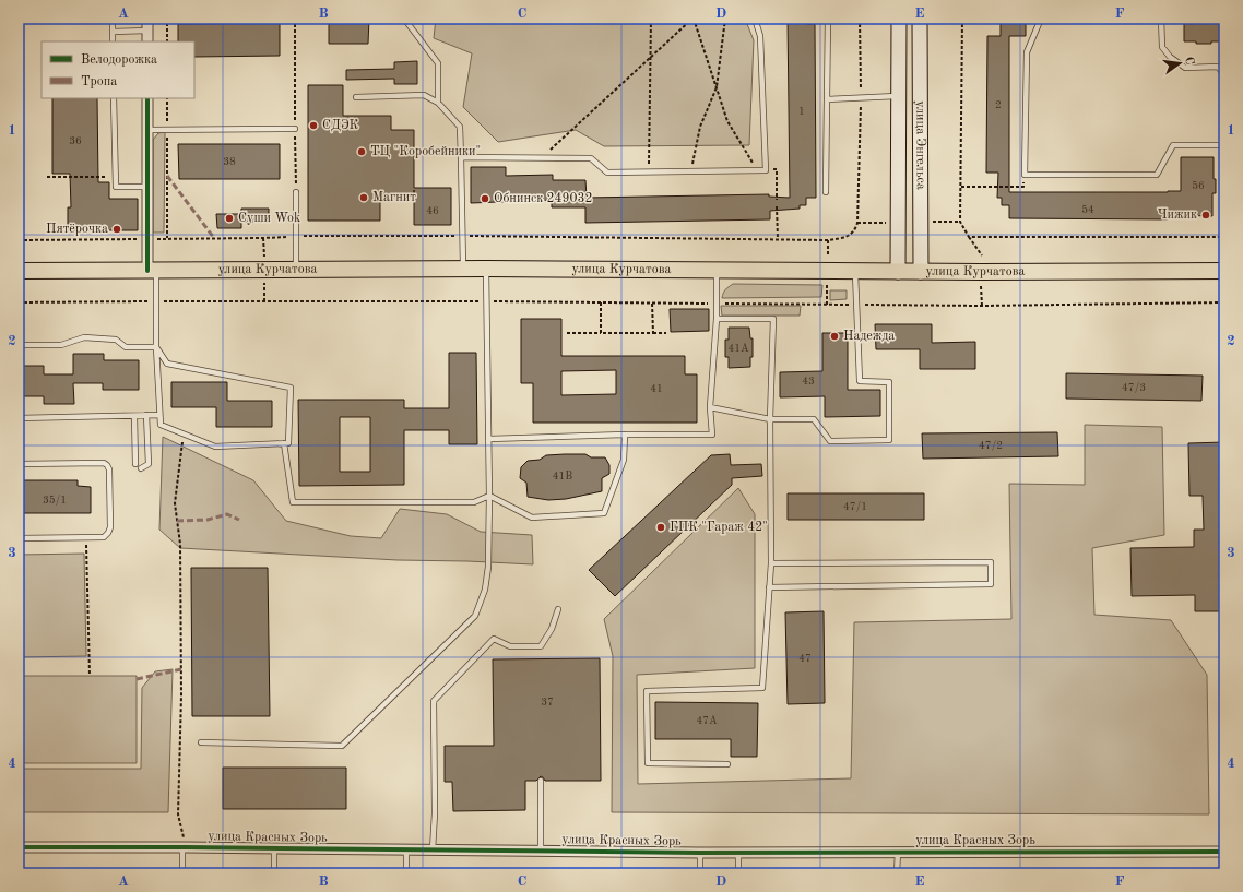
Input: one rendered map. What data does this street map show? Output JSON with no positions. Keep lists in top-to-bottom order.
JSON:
{
  "streets": {
    "main road": ["улица Энгельса", "улица Курчатова"],
    "street": ["улица Красных Зорь"]
  },
  "crossings": [
    ["улица Энгельса", "улица Курчатова"]
  ],
  "places": [
    "СДЭК",
    "ТЦ \"Коробейники\"",
    "Магнит",
    "Обнинск 249032",
    "Чижик",
    "Суши Wok",
    "Пятёрочка",
    "Надежда",
    "ГПК \"Гараж 42\""
  ],
  "house_numbers": [
    "2",
    "1",
    "36",
    "38",
    "56",
    "54",
    "46",
    "41А",
    "43",
    "47/3",
    "41",
    "47/2",
    "41В",
    "35/1",
    "47/1",
    "47",
    "37",
    "47А"
  ],
  "legend": ["Велодорожка", "Тропа"],
  "north": "right",
  "grid": {
    "columns": [
      "A",
      "B",
      "C",
      "D",
      "E",
      "F"
    ],
    "rows": [
      "1",
      "2",
      "3",
      "4"
    ]
  }
}
